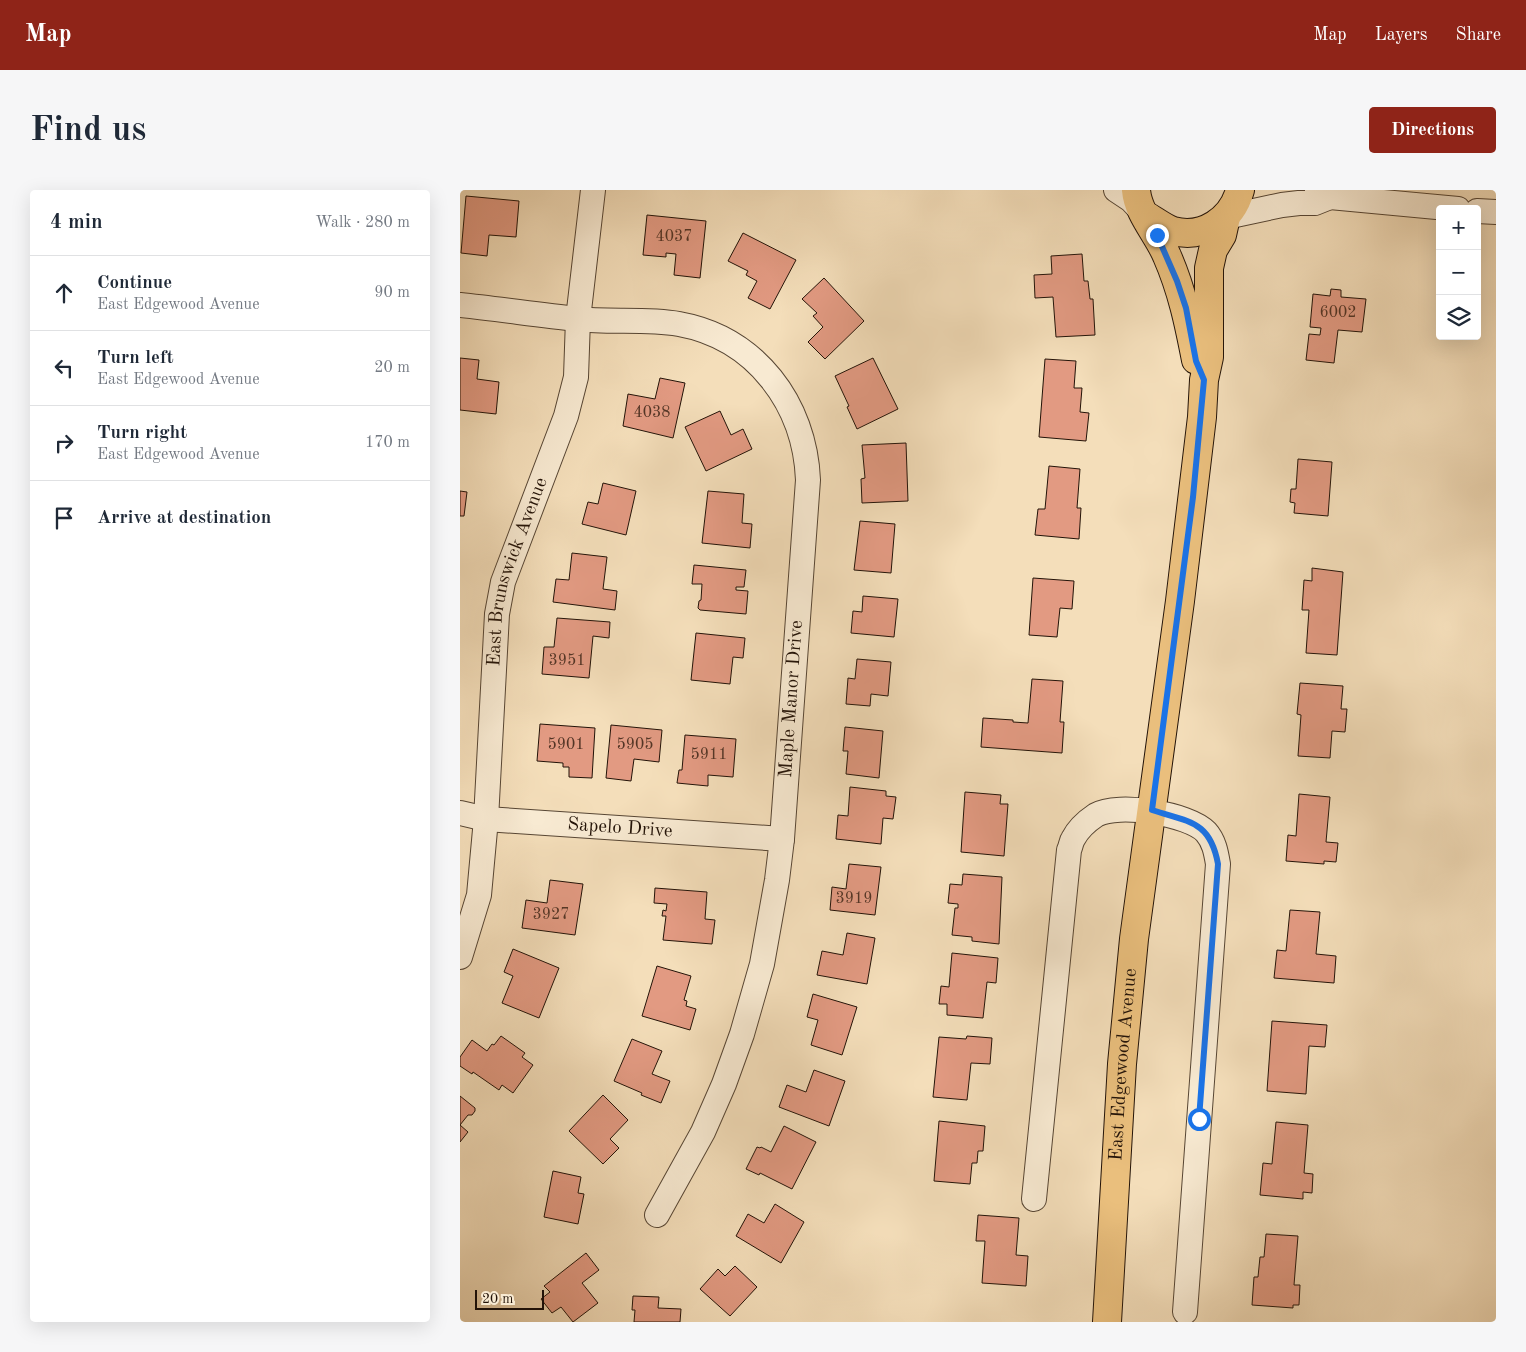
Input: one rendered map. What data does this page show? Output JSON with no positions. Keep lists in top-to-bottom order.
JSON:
{
  "streets": {
    "main road": ["East Edgewood Avenue"],
    "street": ["East Brunswick Avenue", "Maple Manor Drive", "Sapelo Drive"]
  },
  "crossings": [
    ["East Brunswick Avenue", "Maple Manor Drive"],
    ["East Brunswick Avenue", "Sapelo Drive"],
    ["Maple Manor Drive", "Sapelo Drive"]
  ],
  "house_numbers": [
    "4037",
    "6002",
    "4038",
    "3951",
    "5901",
    "5905",
    "5911",
    "3919",
    "3927"
  ],
  "scale_bar": "20 m",
  "page": {
    "header": "Map",
    "nav": ["Map", "Layers", "Share"],
    "buttons": "Directions",
    "title": "Find us",
    "heading": ["4 min", "Walk · 280 m"],
    "map_buttons": ["+", "−"],
    "list": [
      ["Continue", "East Edgewood Avenue", "90 m"],
      ["Turn left", "East Edgewood Avenue", "20 m"],
      ["Turn right", "East Edgewood Avenue", "170 m"],
      "Arrive at destination"
    ],
    "scale": "20 m"
  }
}
